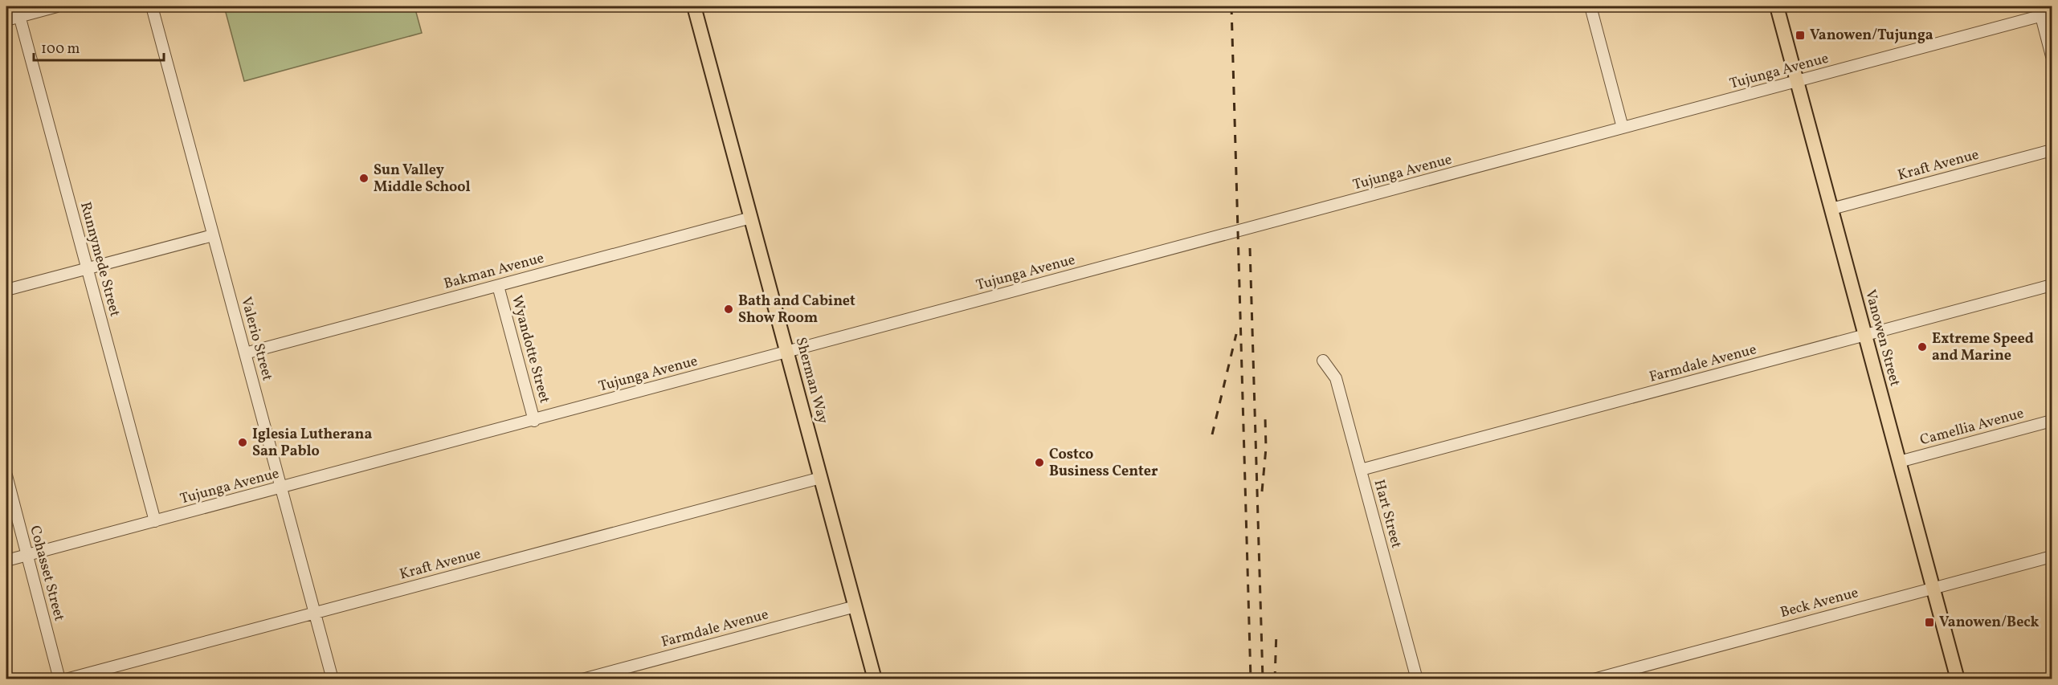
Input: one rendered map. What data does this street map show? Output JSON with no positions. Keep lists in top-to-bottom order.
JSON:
{
  "streets": {
    "main road": ["Vanowen Street", "Sherman Way"],
    "street": [
      "Tujunga Avenue",
      "Kraft Avenue",
      "Runnymede Street",
      "Bakman Avenue",
      "Valerio Street",
      "Wyandotte Street",
      "Farmdale Avenue",
      "Camellia Avenue",
      "Hart Street",
      "Cohasset Street",
      "Beck Avenue"
    ]
  },
  "crossings": [
    ["Tujunga Avenue", "Runnymede Street"],
    ["Tujunga Avenue", "Vanowen Street"],
    ["Tujunga Avenue", "Valerio Street"],
    ["Tujunga Avenue", "Wyandotte Street"],
    ["Tujunga Avenue", "Sherman Way"],
    ["Tujunga Avenue", "Cohasset Street"],
    ["Kraft Avenue", "Vanowen Street"],
    ["Kraft Avenue", "Valerio Street"],
    ["Kraft Avenue", "Sherman Way"],
    ["Bakman Avenue", "Valerio Street"],
    ["Bakman Avenue", "Wyandotte Street"],
    ["Bakman Avenue", "Sherman Way"],
    ["Vanowen Street", "Farmdale Avenue"],
    ["Vanowen Street", "Camellia Avenue"],
    ["Vanowen Street", "Beck Avenue"],
    ["Farmdale Avenue", "Sherman Way"],
    ["Farmdale Avenue", "Hart Street"]
  ],
  "places": {
    "transit": ["Vanowen/Tujunga", "Vanowen/Beck"],
    "other": [
      "Sun Valley Middle School",
      "Bath and Cabinet Show Room",
      "Extreme Speed and Marine",
      "Iglesia Lutherana San Pablo",
      "Costco Business Center"
    ]
  },
  "scale_bar": "100 m"
}
